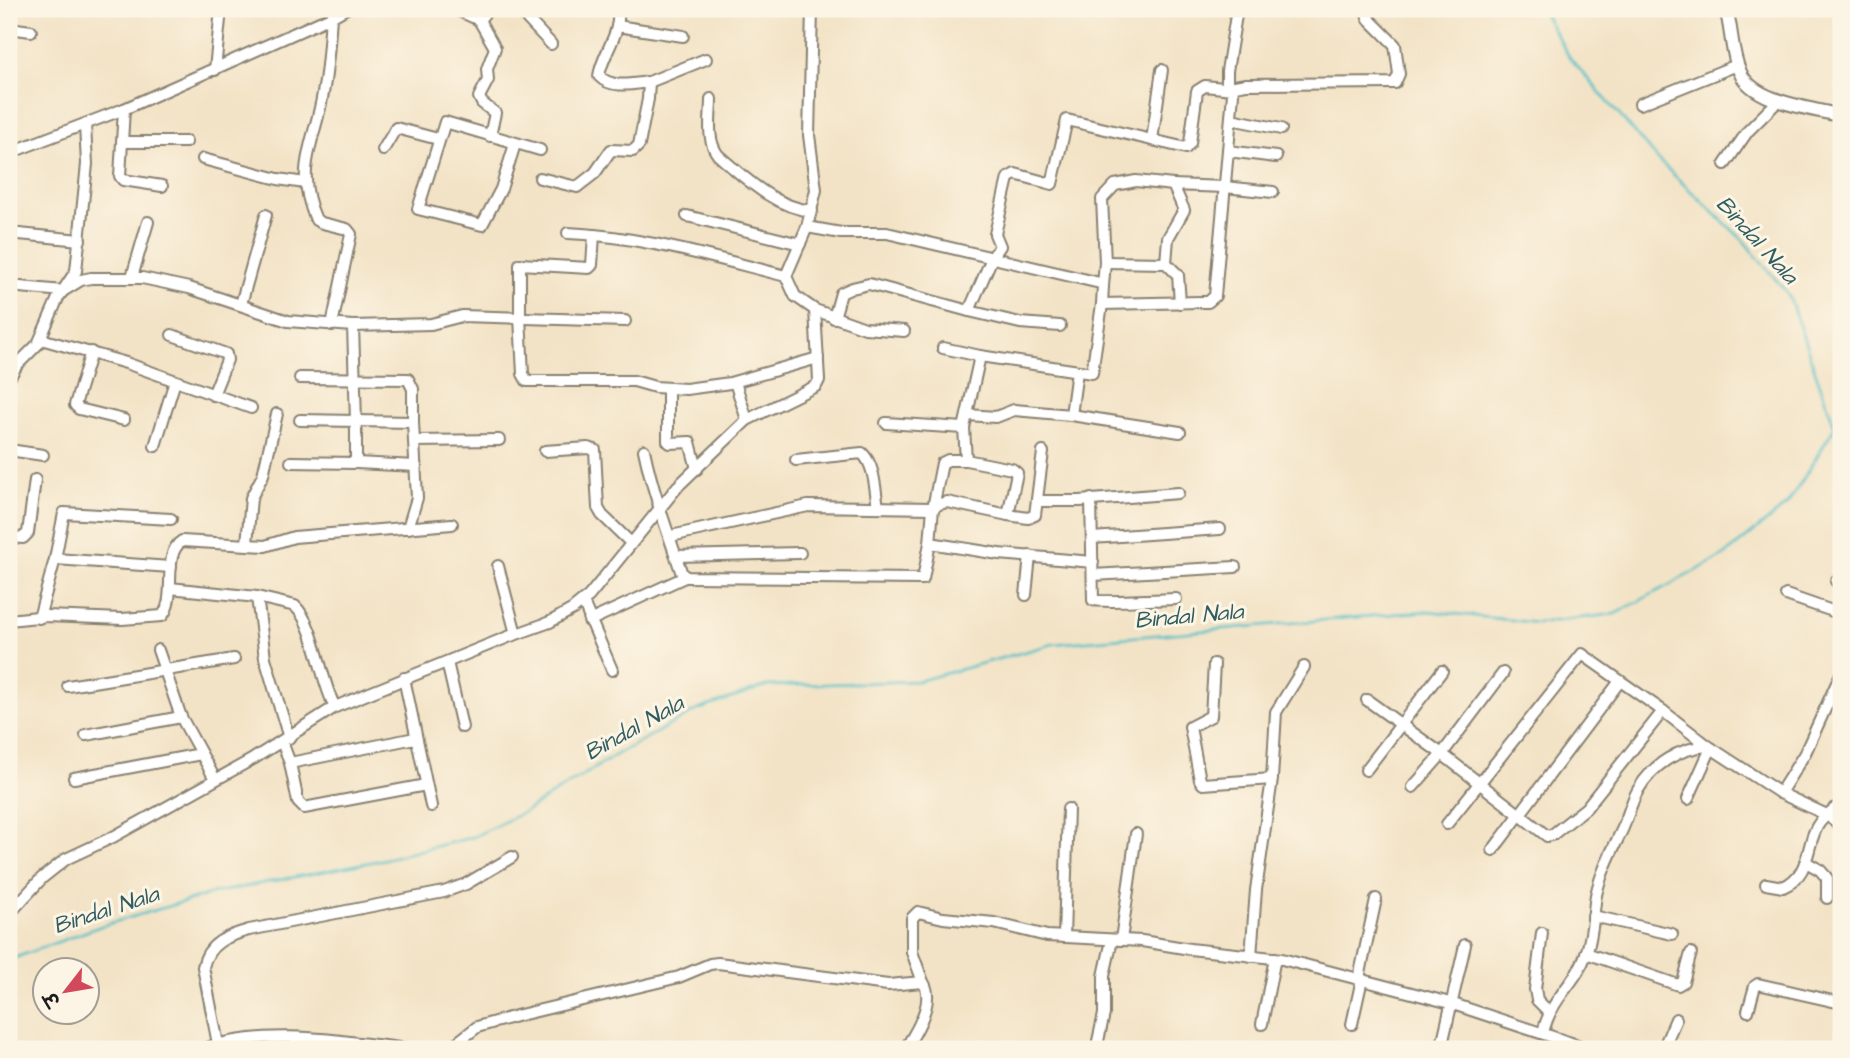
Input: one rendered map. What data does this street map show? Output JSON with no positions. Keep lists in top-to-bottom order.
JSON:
{
  "water": ["Bindal Nala"],
  "north": "bottom left"
}
